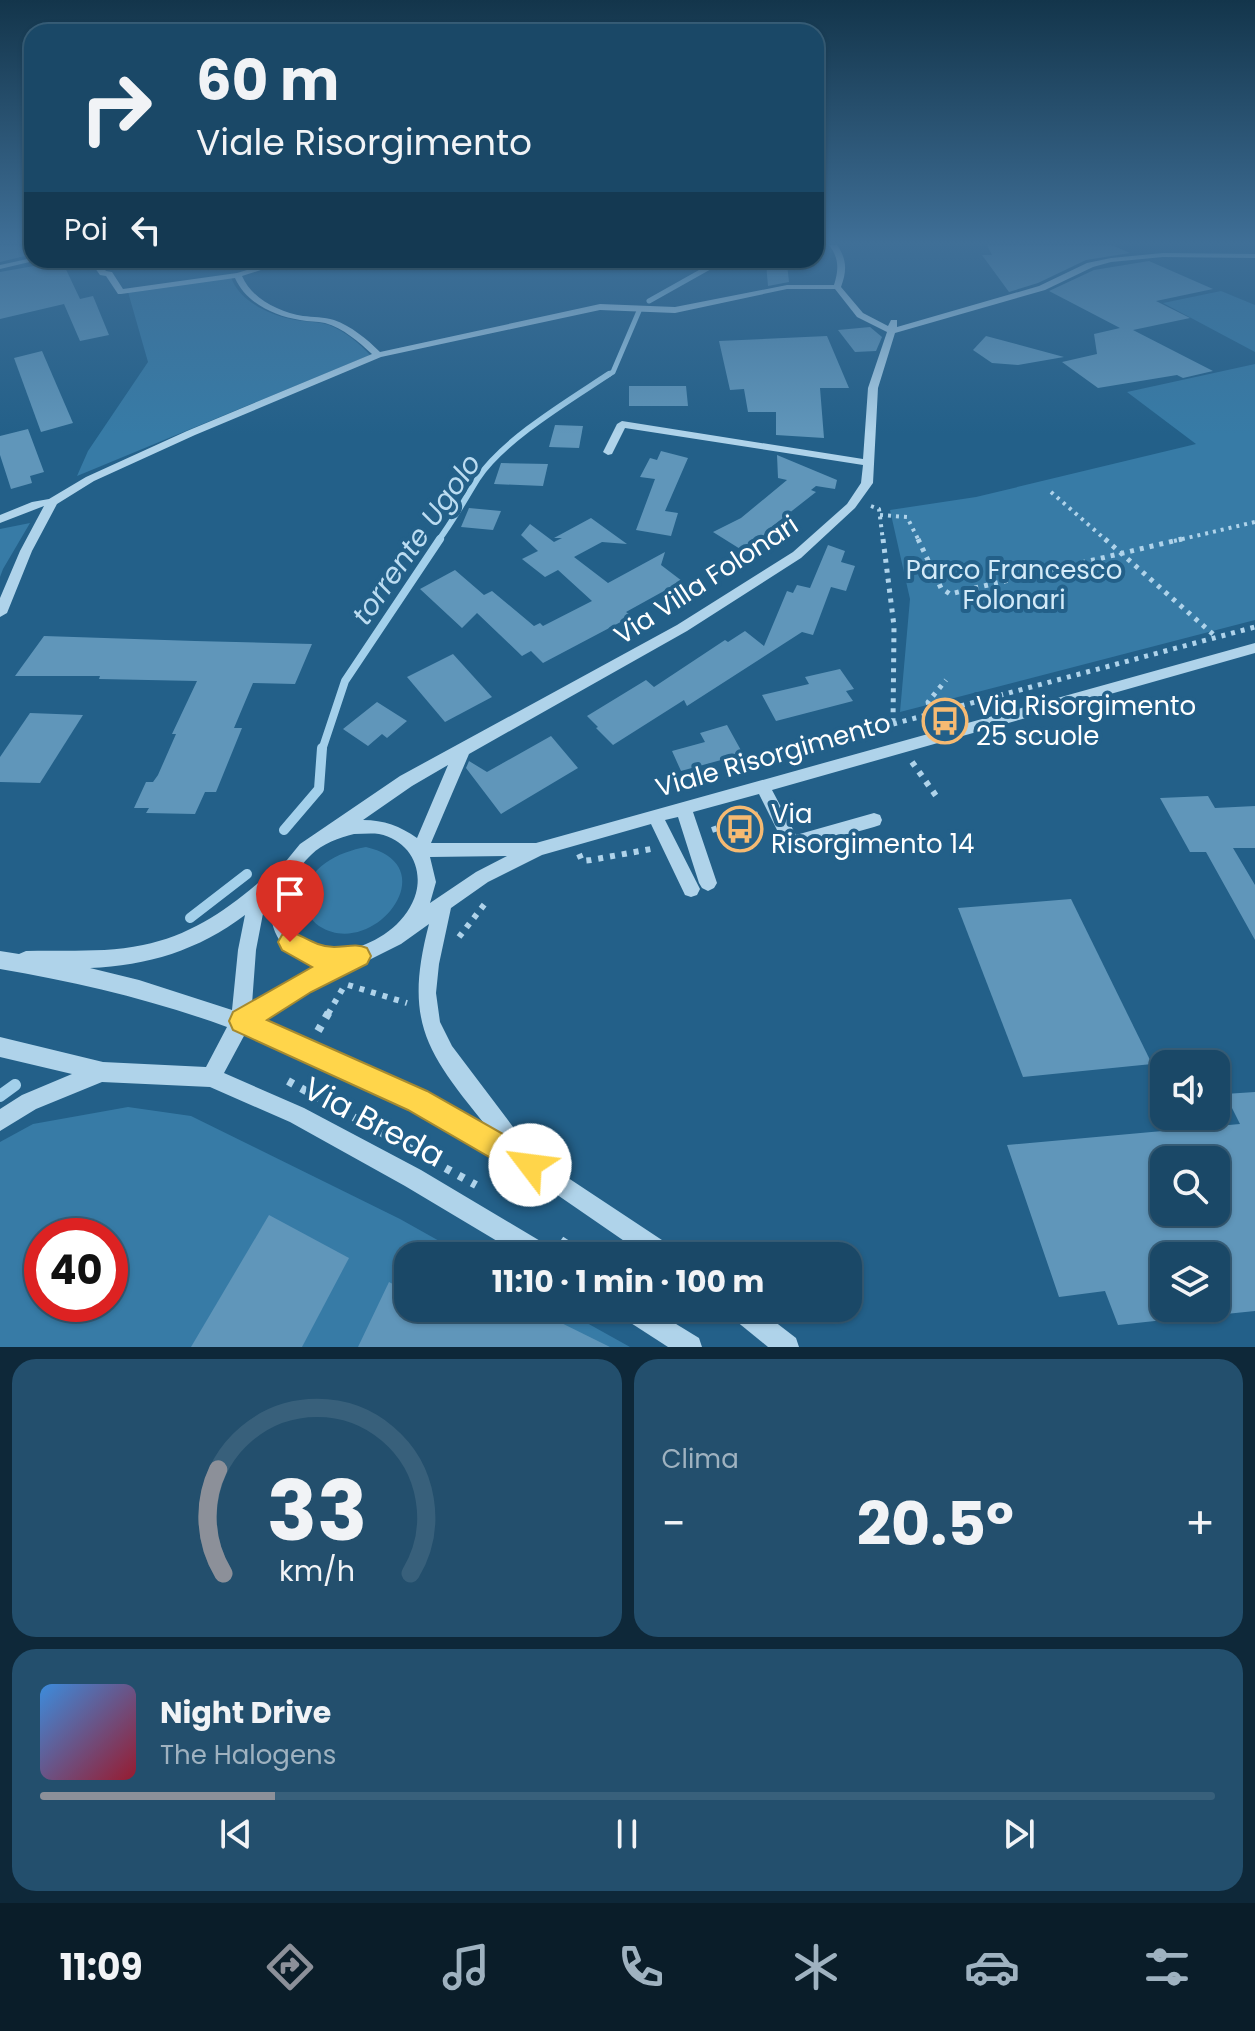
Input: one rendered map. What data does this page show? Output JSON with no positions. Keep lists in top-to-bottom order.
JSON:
{
  "streets": {
    "street": ["Via Villa Folonari", "Viale Risorgimento", "Via Breda"]
  },
  "crossings": [
    ["Via Villa Folonari", "Viale Risorgimento"],
    ["Viale Risorgimento", "Via Breda"]
  ],
  "water": ["torrente Ugolo"],
  "parks": ["Parco Francesco Folonari"],
  "places": {
    "bus stop": ["Via Risorgimento 25 scuole", "Via Risorgimento 14"]
  },
  "page": {
    "turn": ["60 m", "Viale Risorgimento"],
    "then": "Poi",
    "limit": "40",
    "trip": "11:10 · 1 min · 100 m",
    "tile": "Clima",
    "heat": ["−", "20.5°", "+"],
    "song": ["Night Drive", "The Halogens"],
    "tabs": "11:09",
    "gauge": ["33", "km/h"]
  }
}
